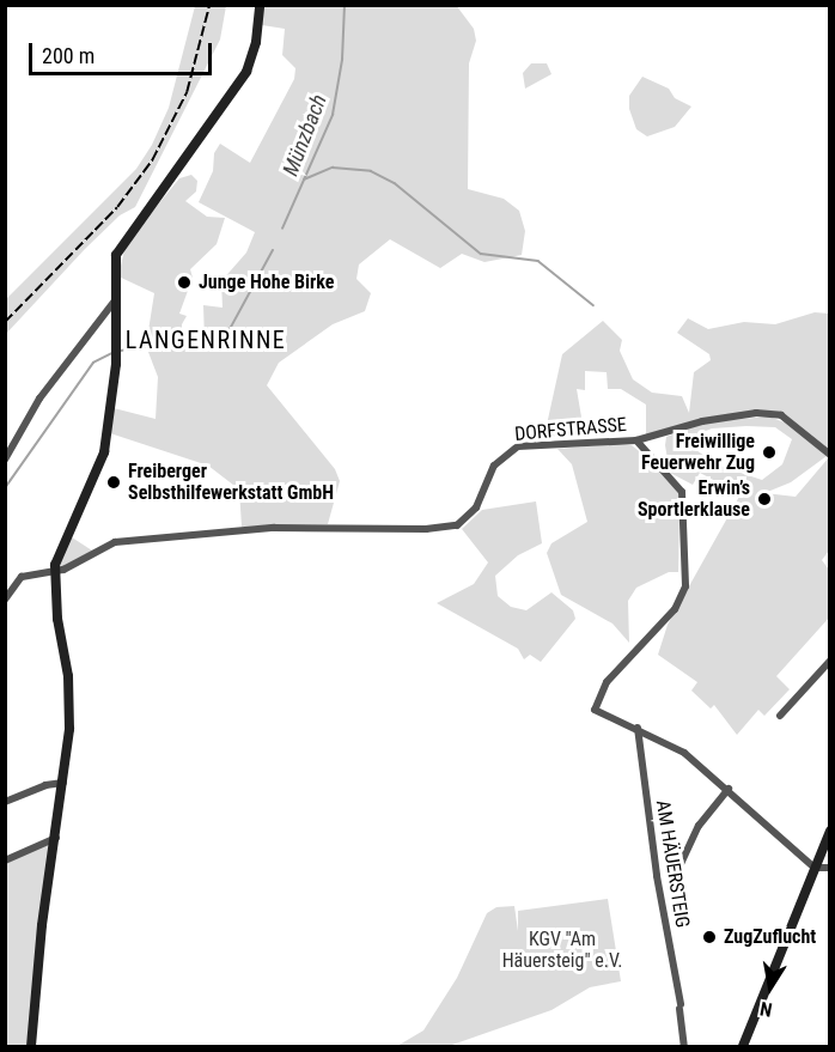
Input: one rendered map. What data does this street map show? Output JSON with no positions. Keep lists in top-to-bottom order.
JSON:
{
  "streets": {
    "street": ["DORFSTRASSE", "AM HÄUERSTEIG"]
  },
  "crossings": [
    ["DORFSTRASSE", "AM HÄUERSTEIG"]
  ],
  "districts": ["LANGENRINNE"],
  "water": ["Münzbach"],
  "parks": ["KGV \"Am Häuersteig\" e.V."],
  "places": [
    "Junge Hohe Birke",
    "Freiwillige Feuerwehr Zug",
    "Freiberger Selbsthilfewerkstatt GmbH",
    "Erwin’s Sportlerklause",
    "ZugZuflucht"
  ],
  "scale_bar": "200 m",
  "north": "bottom"
}
